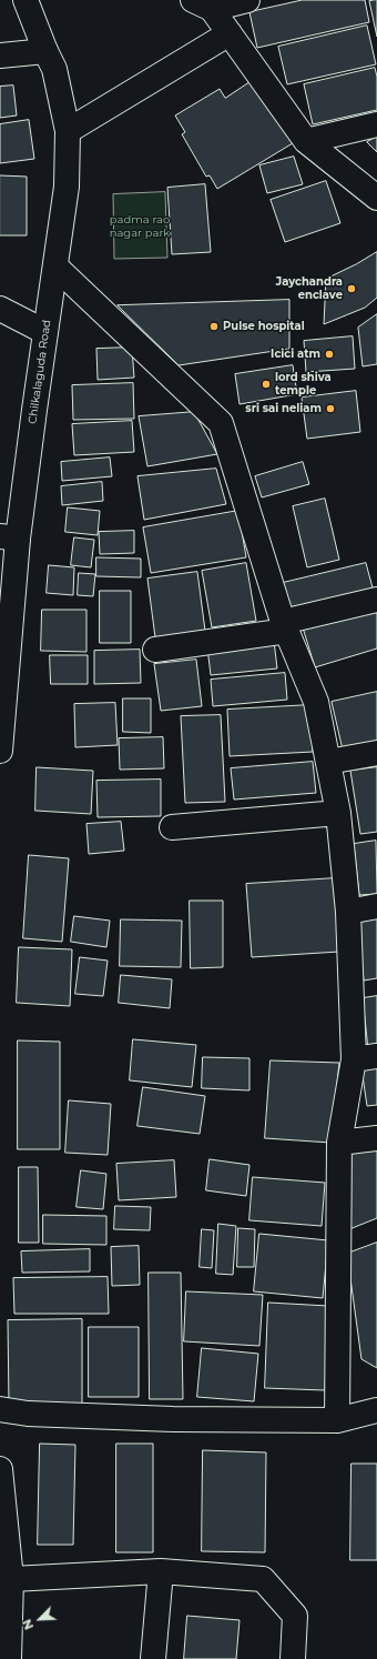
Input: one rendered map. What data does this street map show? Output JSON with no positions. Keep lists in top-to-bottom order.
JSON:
{
  "streets": {
    "street": ["Chilkalaguda Road"]
  },
  "parks": ["padma rao nagar park"],
  "places": [
    "Jaychandra enclave",
    "Pulse hospital",
    "Icici atm",
    "lord shiva temple",
    "sri sai neliam"
  ],
  "north": "bottom left"
}
